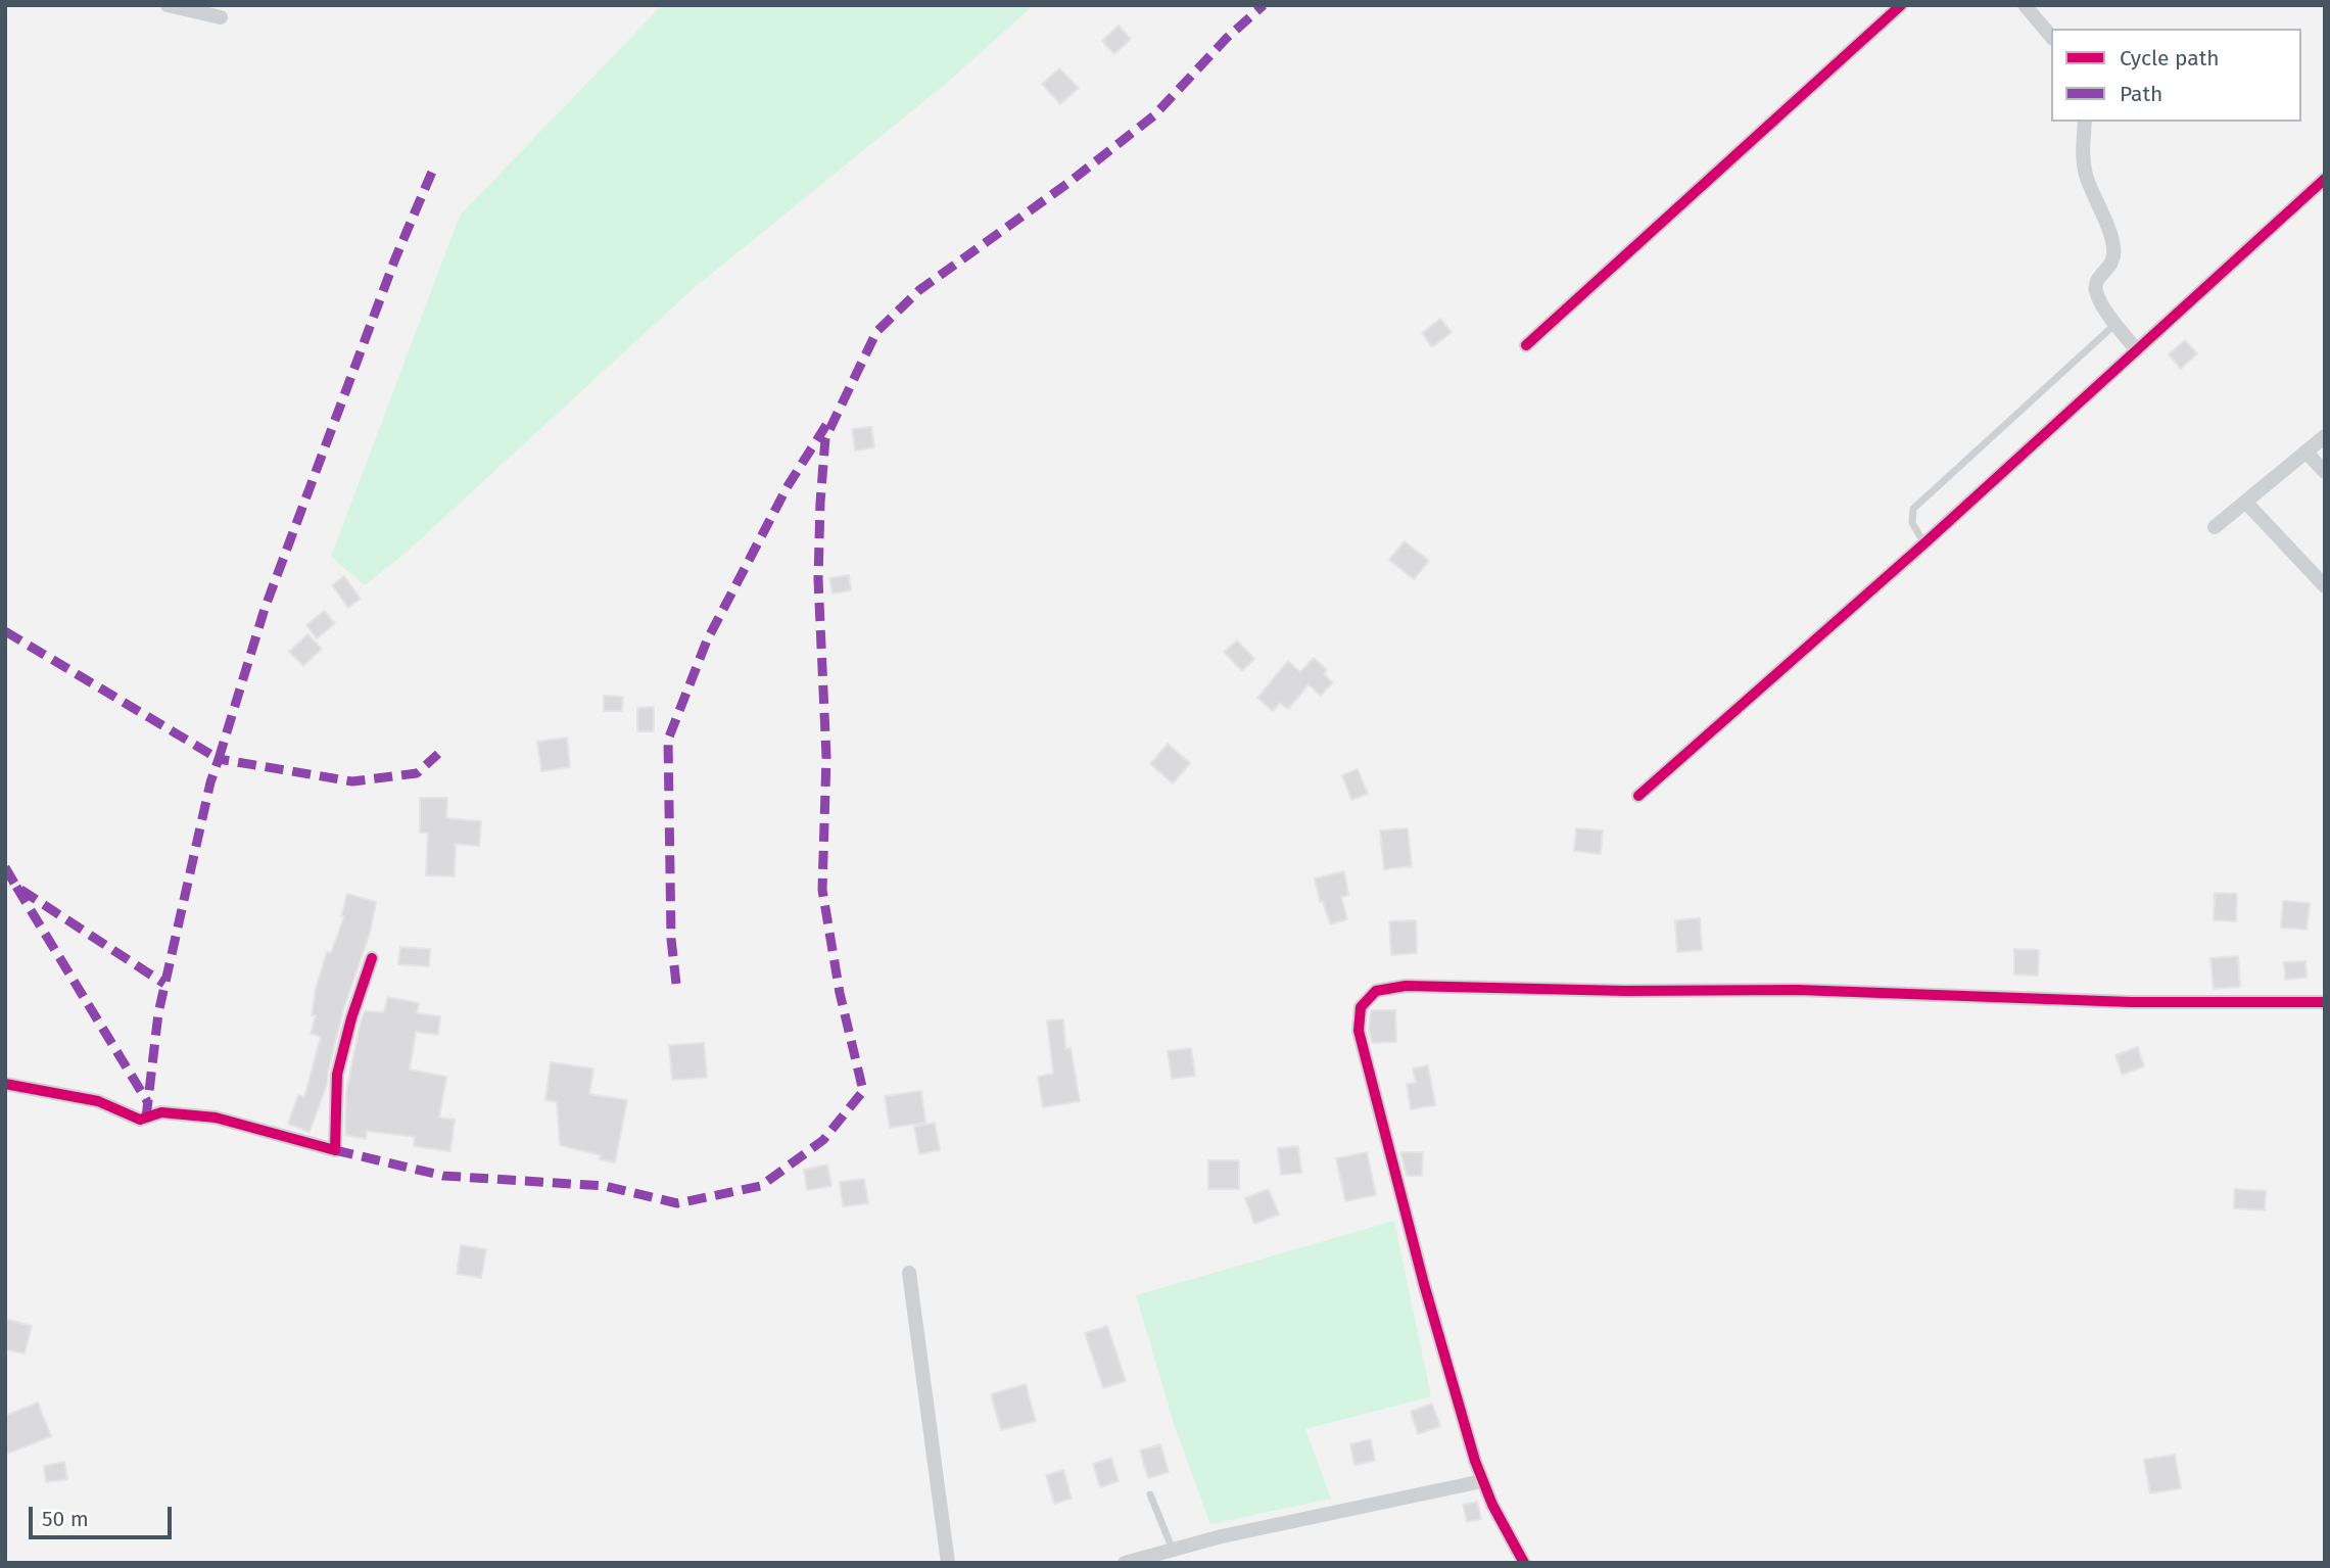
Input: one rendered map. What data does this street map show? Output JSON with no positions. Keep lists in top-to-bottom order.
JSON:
{
  "legend": ["Cycle path", "Path"],
  "scale_bar": "50 m"
}
